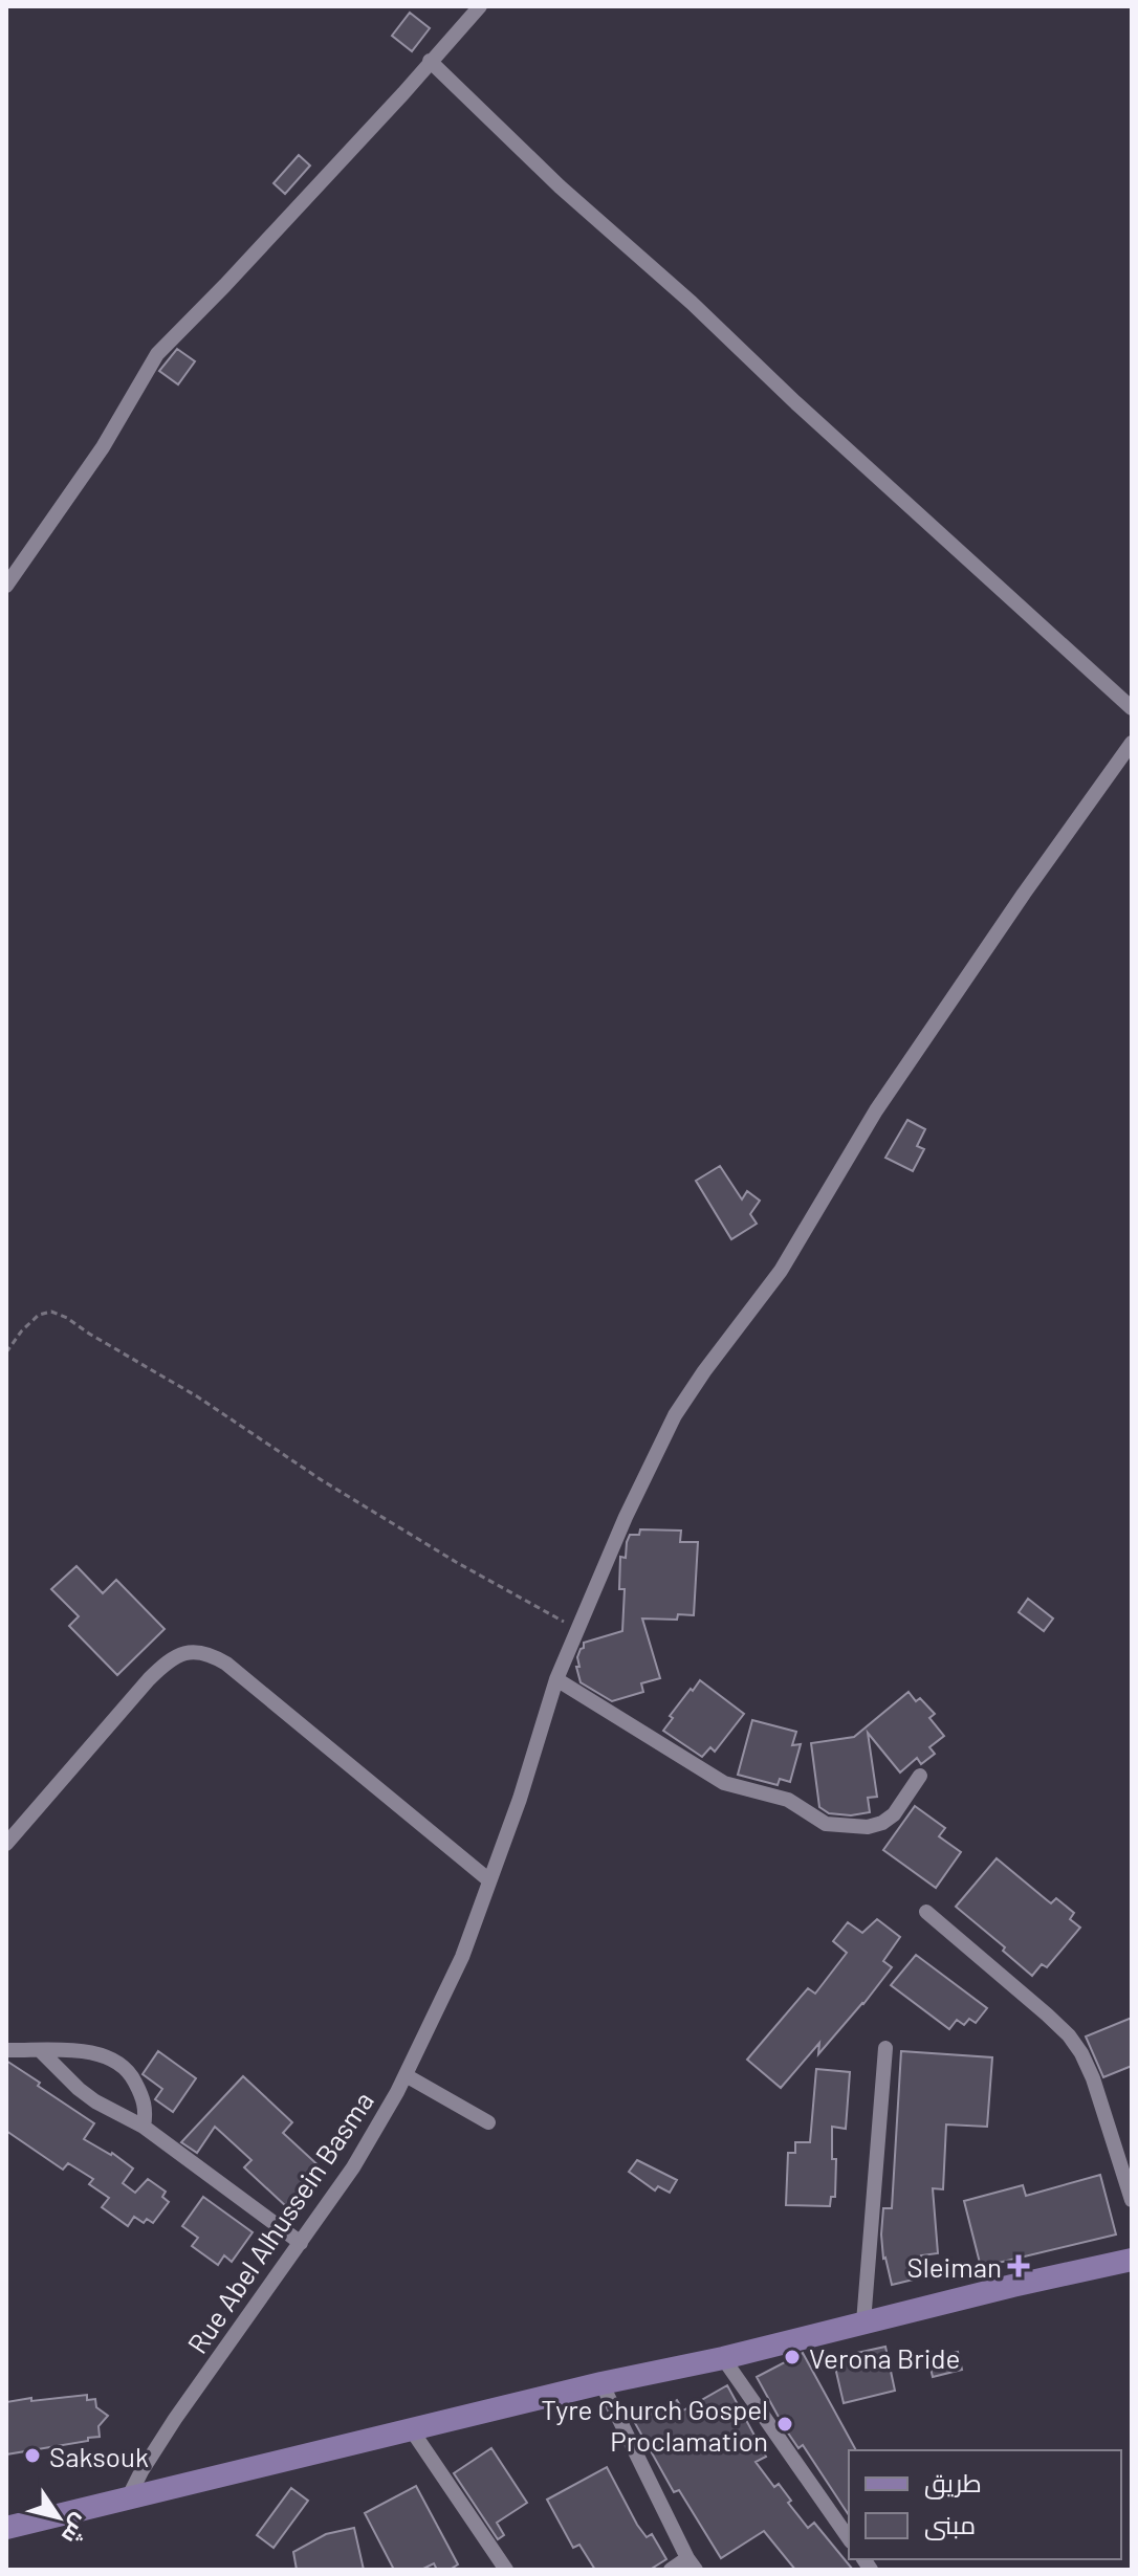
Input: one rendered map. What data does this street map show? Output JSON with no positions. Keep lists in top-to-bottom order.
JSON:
{
  "streets": {
    "street": ["Rue Abel Alhussein Basma"]
  },
  "places": {
    "health": ["Sleiman"],
    "other": ["Verona Bride", "Tyre Church Gospel Proclamation", "Saksouk"]
  },
  "legend": ["طريق", "مبنى"],
  "north": "bottom right"
}
